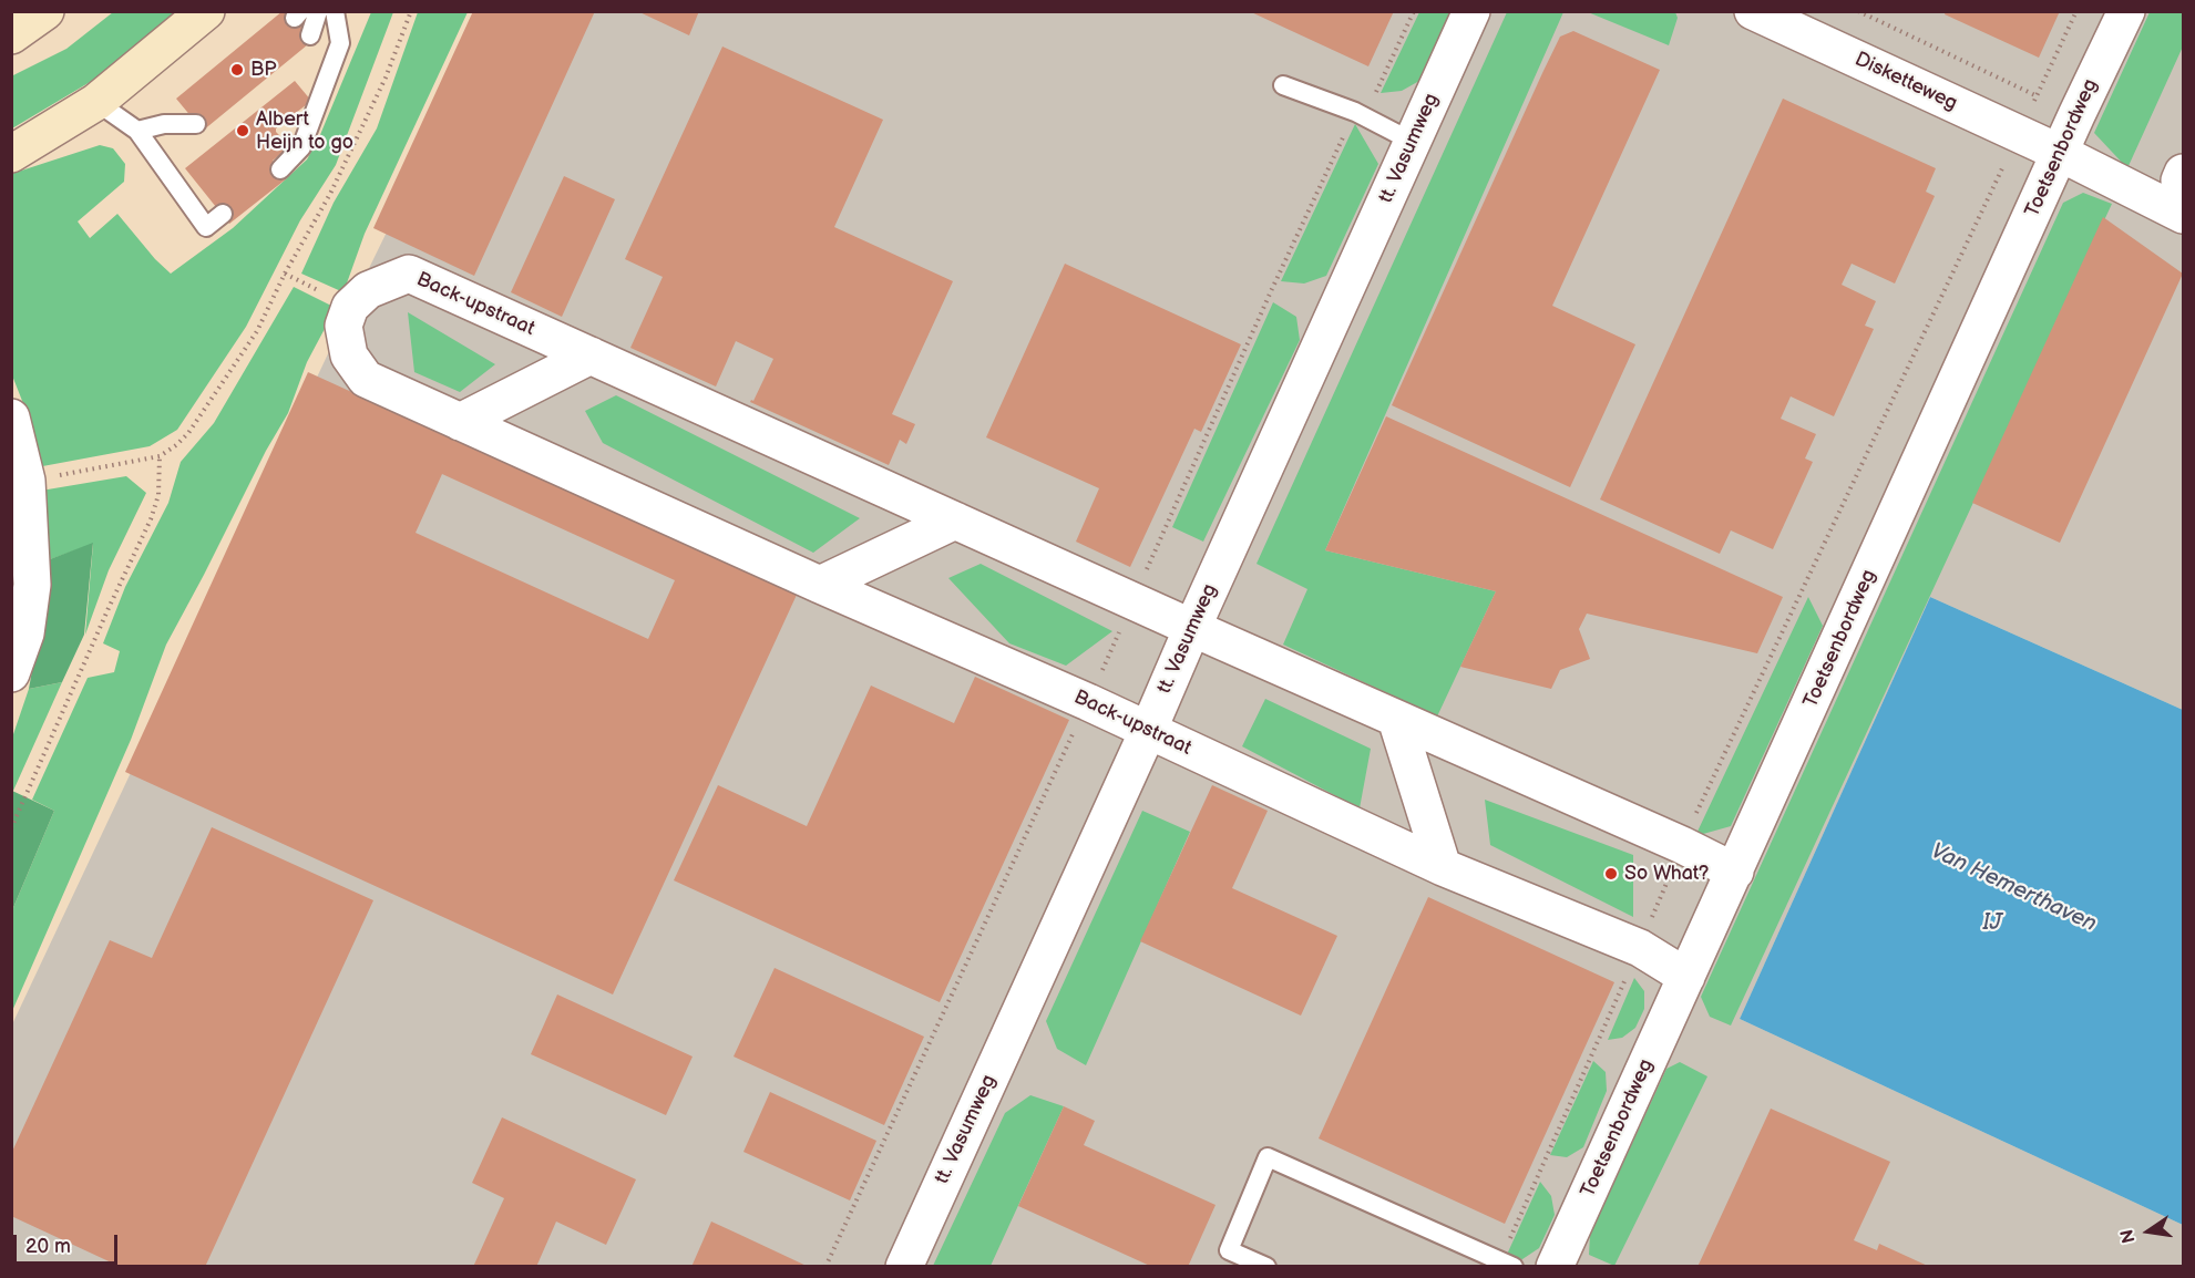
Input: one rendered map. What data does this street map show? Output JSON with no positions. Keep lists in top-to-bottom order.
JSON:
{
  "streets": {
    "street": [
      "Disketteweg",
      "tt. Vasumweg",
      "Toetsenbordweg",
      "Back-upstraat"
    ]
  },
  "crossings": [
    ["Disketteweg", "Toetsenbordweg"],
    ["tt. Vasumweg", "Back-upstraat"],
    ["Toetsenbordweg", "Back-upstraat"]
  ],
  "water": ["Van Hemerthaven", "IJ"],
  "places": ["BP", "Albert Heijn to go", "So What?"],
  "scale_bar": "20 m",
  "north": "left"
}
